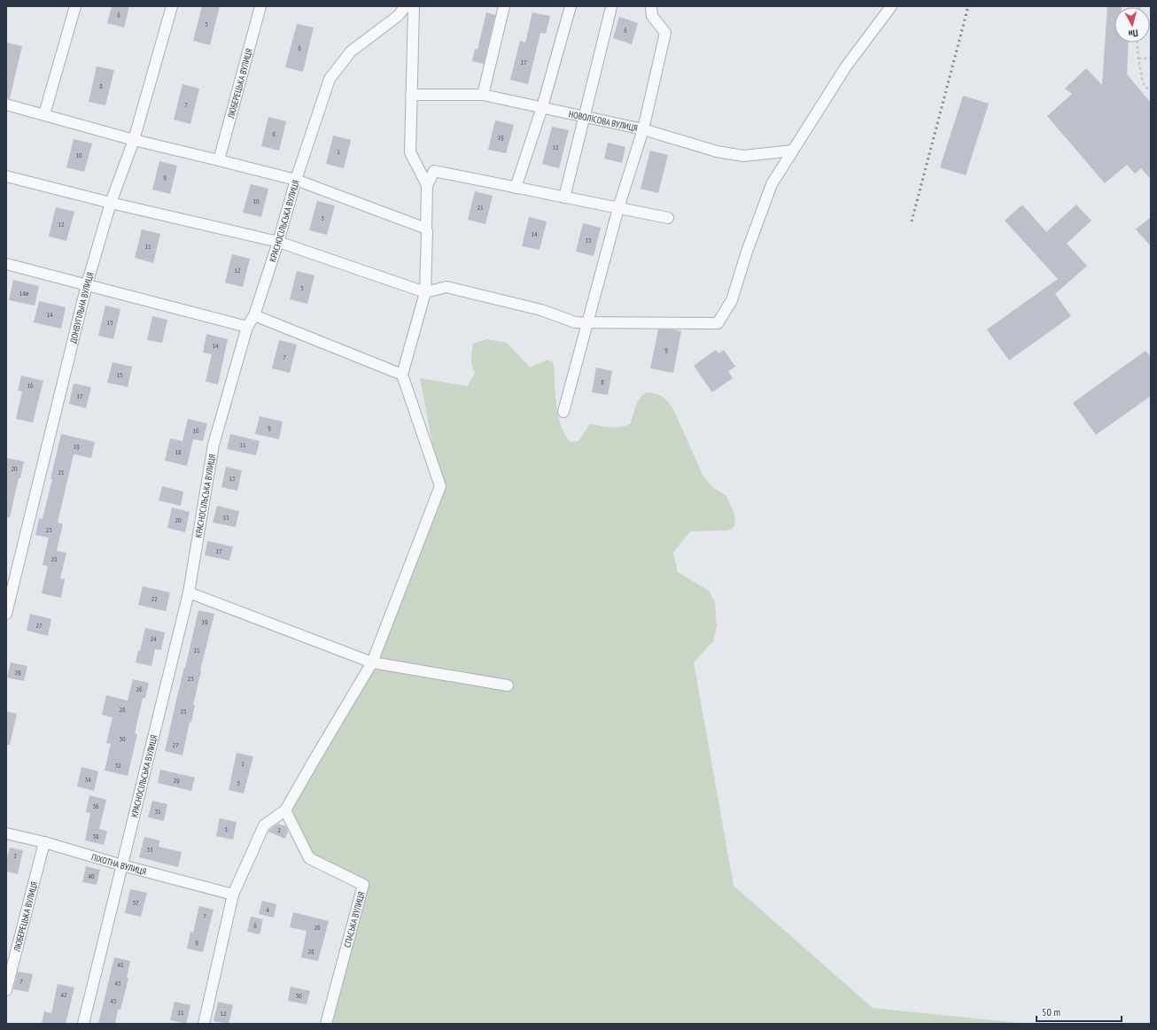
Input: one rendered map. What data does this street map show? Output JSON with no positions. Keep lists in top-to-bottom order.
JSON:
{
  "streets": {
    "street": [
      "ЛЮБЕРЕЦЬКА ВУЛИЦЯ",
      "НОВОЛІСОВА ВУЛИЦЯ",
      "КРАСНОСІЛЬСЬКА ВУЛИЦЯ",
      "ДОНВУГІЛЬНА ВУЛИЦЯ",
      "ПІХОТНА ВУЛИЦЯ",
      "СПАСЬКА ВУЛИЦЯ"
    ]
  },
  "crossings": [
    ["ЛЮБЕРЕЦЬКА ВУЛИЦЯ", "ПІХОТНА ВУЛИЦЯ"],
    ["КРАСНОСІЛЬСЬКА ВУЛИЦЯ", "ПІХОТНА ВУЛИЦЯ"]
  ],
  "house_numbers": [
    "6",
    "5",
    "6",
    "6",
    "17",
    "8",
    "7",
    "8",
    "19",
    "12",
    "1",
    "10",
    "9",
    "10",
    "21",
    "3",
    "12",
    "14",
    "15",
    "11",
    "12",
    "5",
    "14а",
    "14",
    "13",
    "14",
    "9",
    "7",
    "15",
    "8",
    "16",
    "17",
    "9",
    "16",
    "11",
    "19",
    "18",
    "20",
    "21",
    "13",
    "15",
    "20",
    "23",
    "17",
    "25",
    "22",
    "19",
    "27",
    "24",
    "21",
    "29",
    "23",
    "26",
    "28",
    "25",
    "30",
    "27",
    "1",
    "32",
    "34",
    "29",
    "3",
    "36",
    "31",
    "5",
    "2",
    "38",
    "33",
    "2",
    "40",
    "37",
    "4",
    "7",
    "6",
    "26",
    "9",
    "28",
    "41",
    "7",
    "43",
    "42",
    "30",
    "45",
    "11",
    "12"
  ],
  "scale_bar": "50 m",
  "north": "bottom"
}
